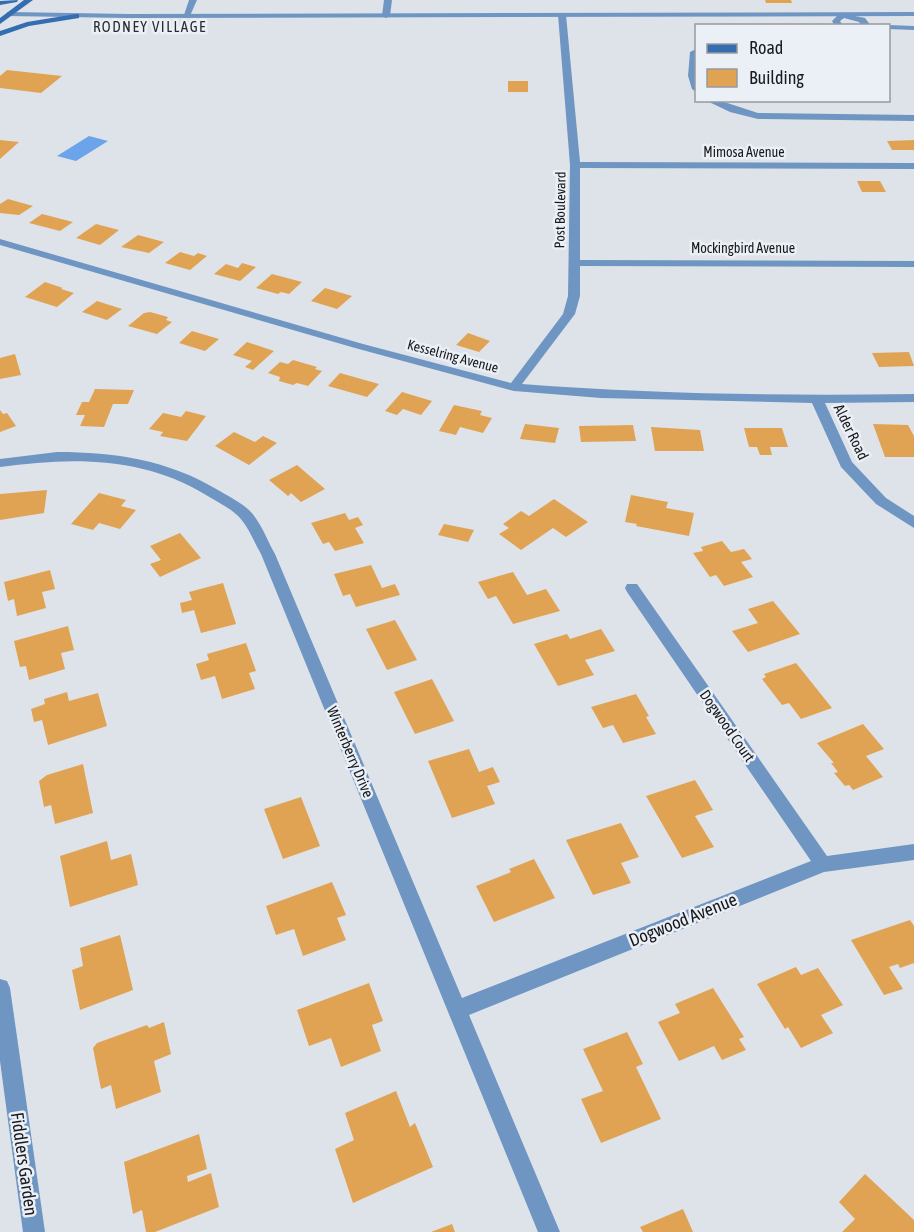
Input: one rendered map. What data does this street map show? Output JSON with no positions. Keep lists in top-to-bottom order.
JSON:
{
  "streets": {
    "street": [
      "Mimosa Avenue",
      "Post Boulevard",
      "Mockingbird Avenue",
      "Kesselring Avenue",
      "Alder Road",
      "Dogwood Court",
      "Winterberry Drive",
      "Dogwood Avenue",
      "Fiddlers Garden"
    ]
  },
  "crossings": [
    ["Mimosa Avenue", "Post Boulevard"],
    ["Post Boulevard", "Mockingbird Avenue"],
    ["Post Boulevard", "Kesselring Avenue"],
    ["Kesselring Avenue", "Alder Road"],
    ["Dogwood Court", "Dogwood Avenue"],
    ["Winterberry Drive", "Dogwood Avenue"]
  ],
  "districts": ["RODNEY VILLAGE"],
  "legend": ["Road", "Building"]
}
